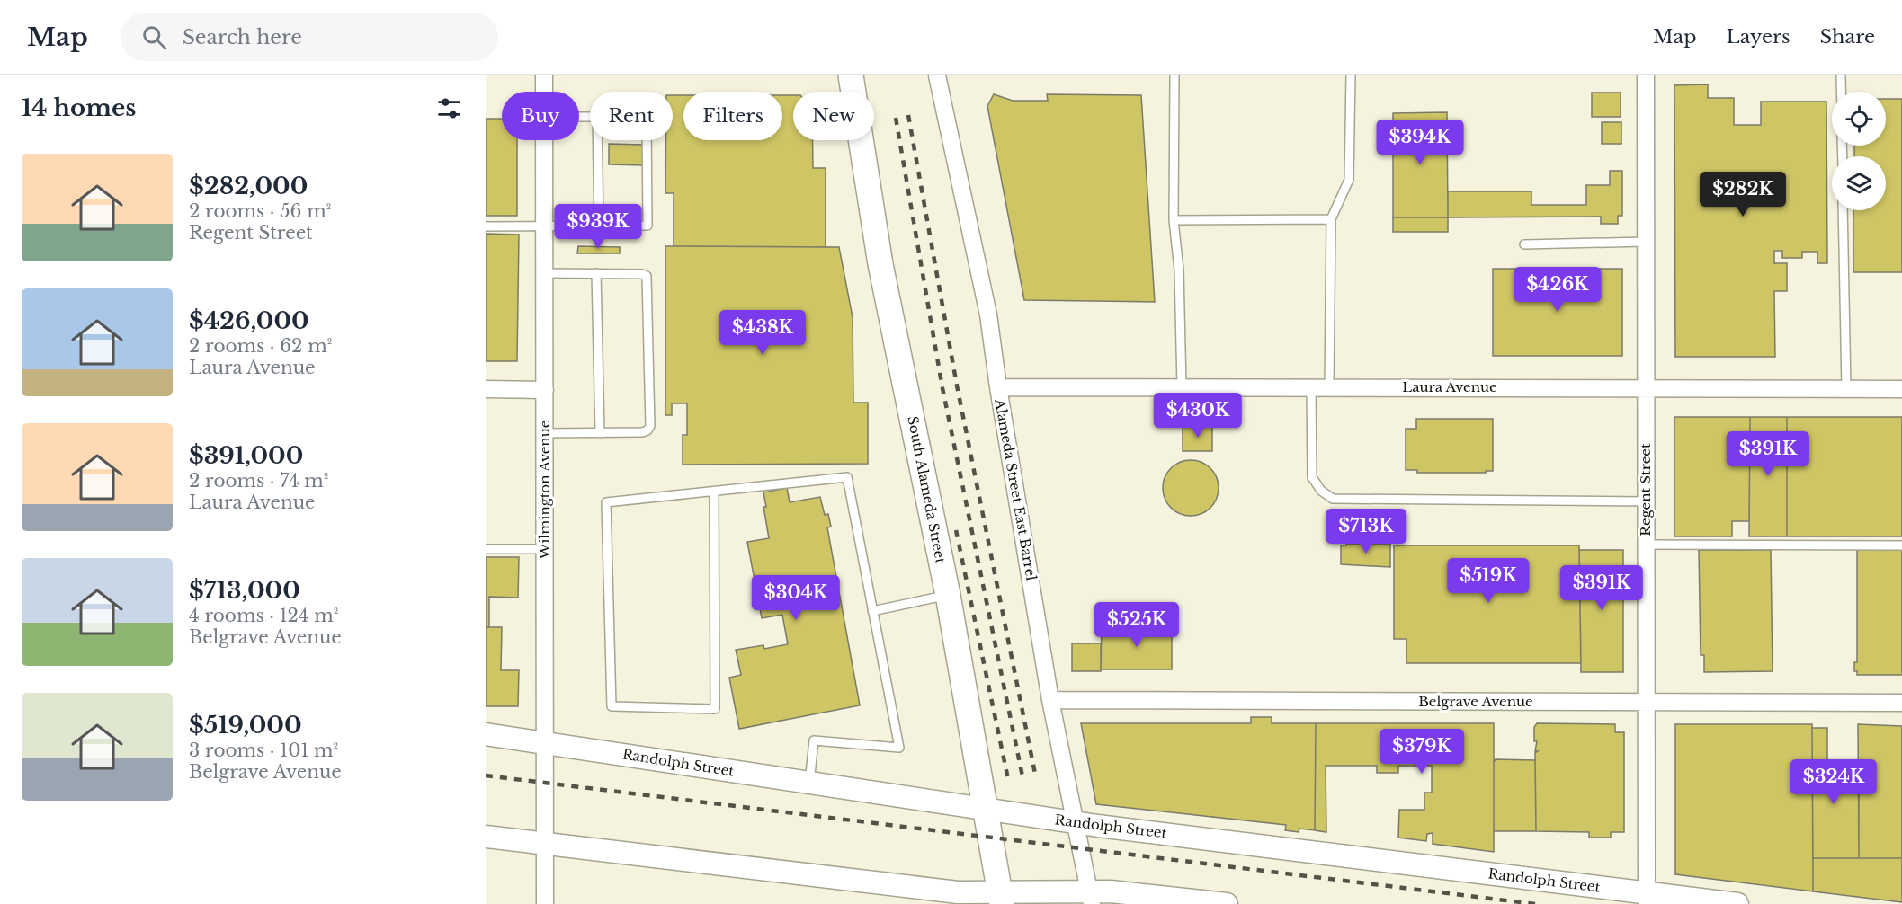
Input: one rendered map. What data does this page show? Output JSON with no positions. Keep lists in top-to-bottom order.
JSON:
{
  "streets": {
    "main road": ["South Alameda Street"],
    "street": [
      "Laura Avenue",
      "Wilmington Avenue",
      "Alameda Street East Barrel",
      "Regent Street",
      "Belgrave Avenue",
      "Randolph Street"
    ]
  },
  "crossings": [
    ["Laura Avenue", "Alameda Street East Barrel"],
    ["Laura Avenue", "Regent Street"],
    ["Wilmington Avenue", "Randolph Street"],
    ["South Alameda Street", "Randolph Street"],
    ["Alameda Street East Barrel", "Belgrave Avenue"],
    ["Alameda Street East Barrel", "Randolph Street"],
    ["Regent Street", "Belgrave Avenue"],
    ["Regent Street", "Randolph Street"]
  ],
  "page": {
    "header": "Map",
    "search": "Search here",
    "nav": ["Map", "Layers", "Share"],
    "heading": "14 homes",
    "chip": [
      "Buy",
      "Rent",
      "Filters",
      "New"
    ],
    "price": [
      "$394K",
      "$282K",
      "$939K",
      "$426K",
      "$438K",
      "$430K",
      "$391K",
      "$713K",
      "$519K",
      "$391K",
      "$304K",
      "$525K",
      "$379K",
      "$324K"
    ],
    "list": [
      {
        "name": "$282,000",
        "note": "2 rooms · 56 m² · Regent Street"
      },
      {
        "name": "$426,000",
        "note": "2 rooms · 62 m² · Laura Avenue"
      },
      {
        "name": "$391,000",
        "note": "2 rooms · 74 m² · Laura Avenue"
      },
      {
        "name": "$713,000",
        "note": "4 rooms · 124 m² · Belgrave Avenue"
      },
      {
        "name": "$519,000",
        "note": "3 rooms · 101 m² · Belgrave Avenue"
      }
    ]
  }
}
